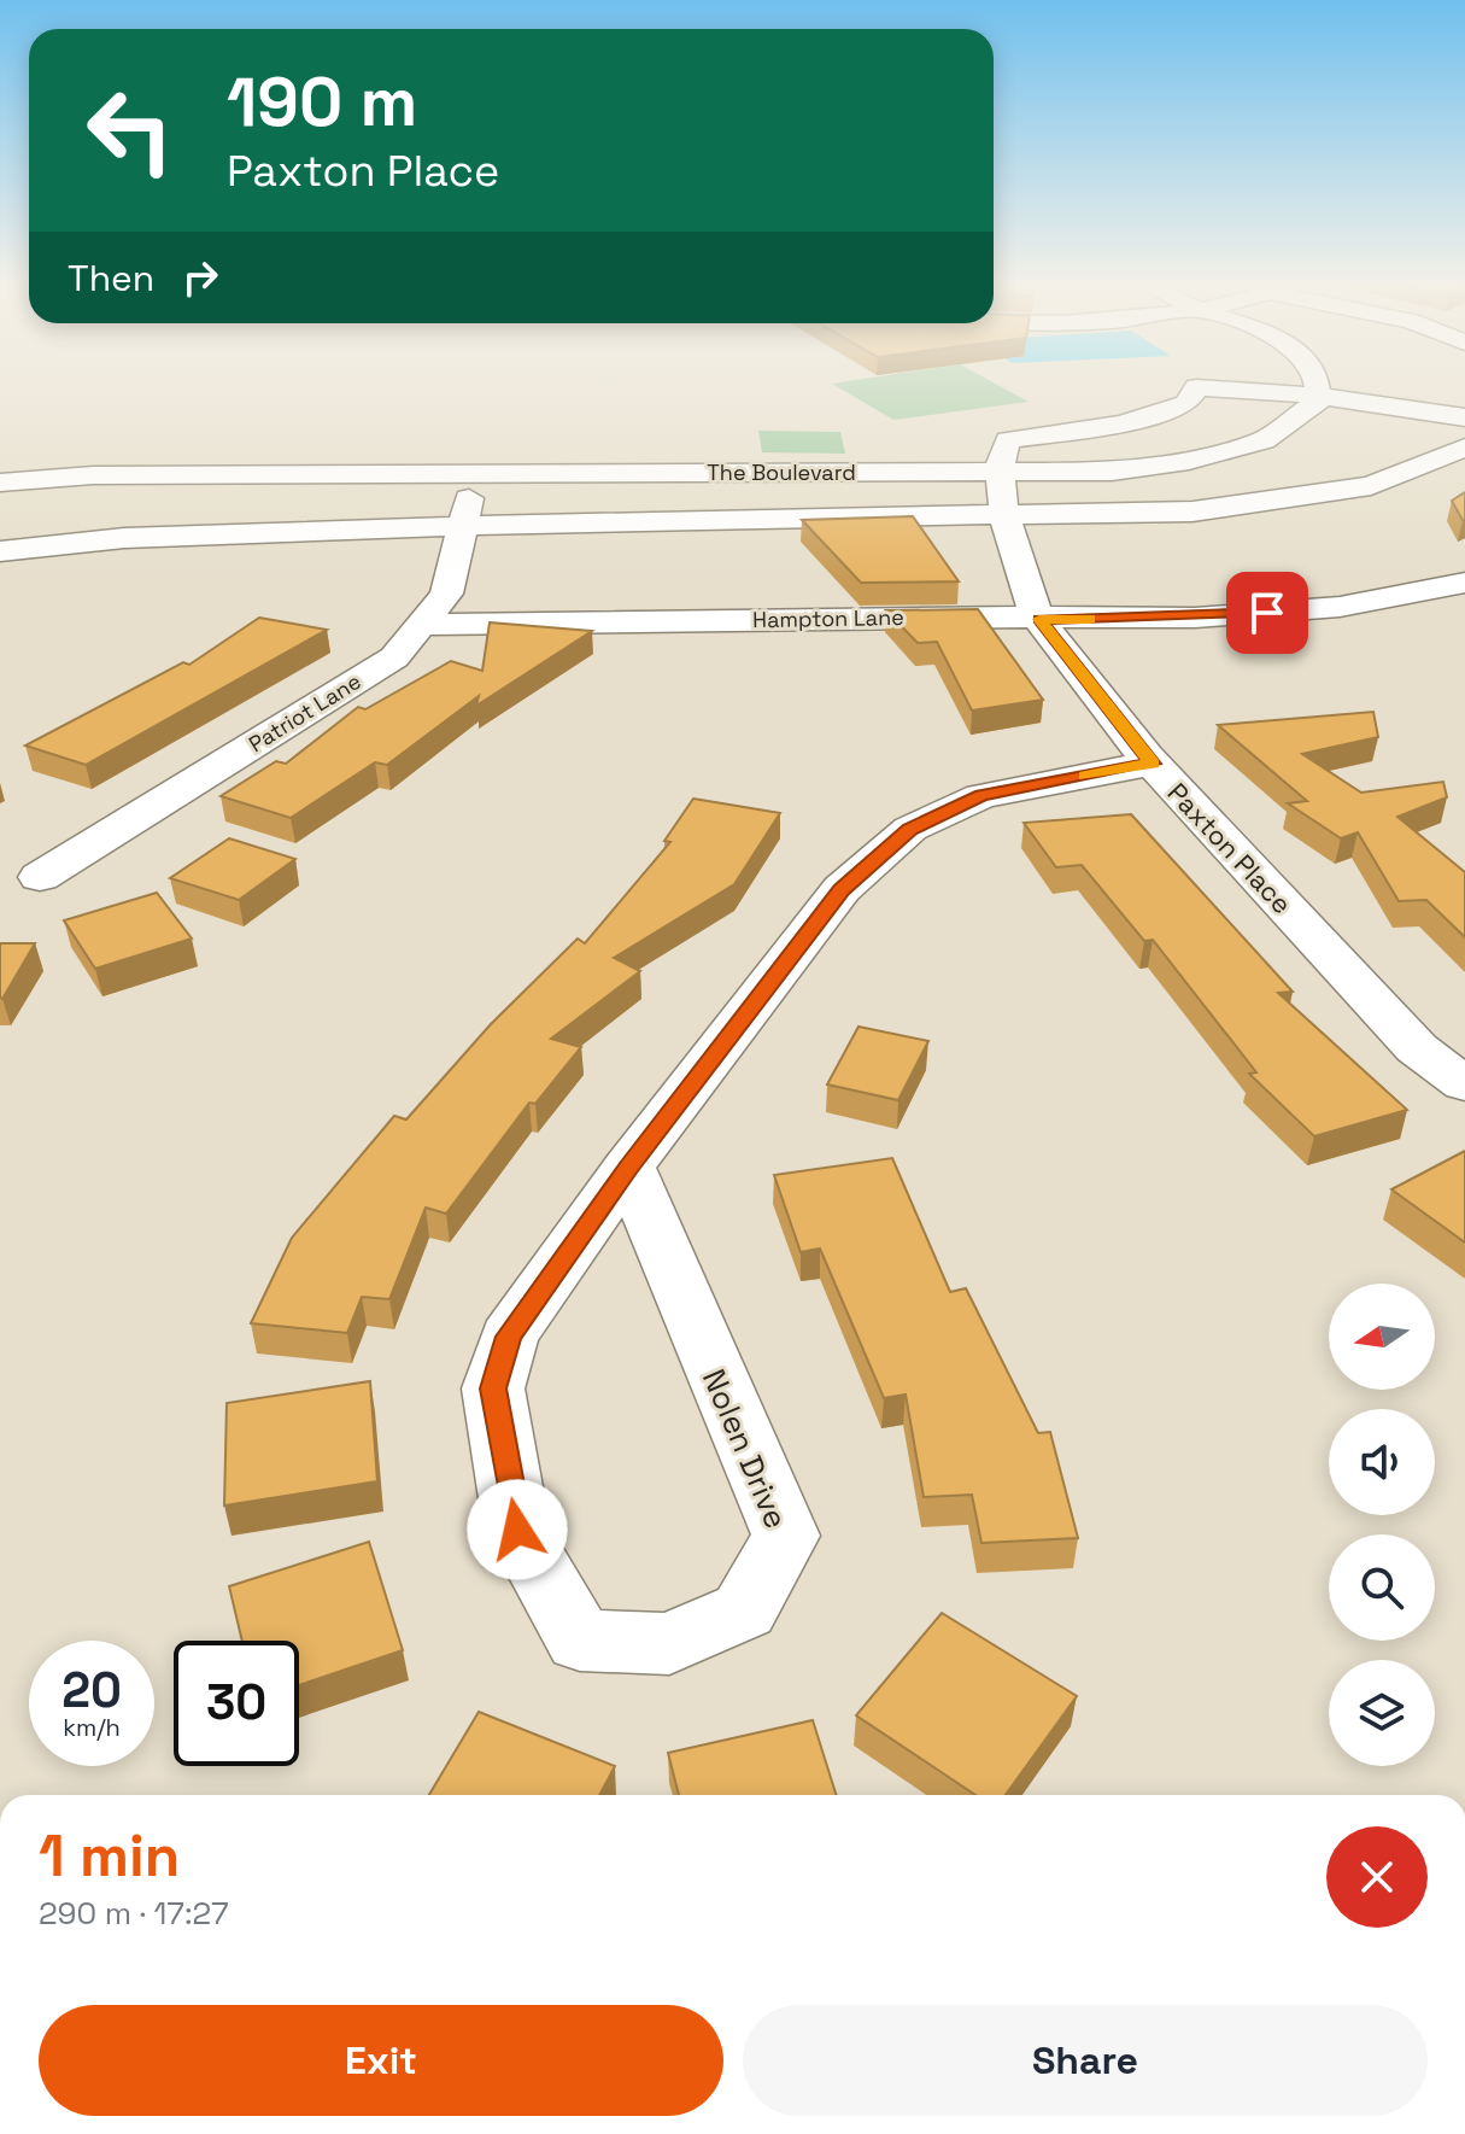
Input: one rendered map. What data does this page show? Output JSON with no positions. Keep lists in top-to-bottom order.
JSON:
{
  "streets": {
    "street": [
      "The Boulevard",
      "Hampton Lane",
      "Patriot Lane",
      "Paxton Place",
      "Nolen Drive"
    ]
  },
  "crossings": [
    ["The Boulevard", "Patriot Lane"],
    ["The Boulevard", "Paxton Place"],
    ["Hampton Lane", "Patriot Lane"],
    ["Hampton Lane", "Paxton Place"],
    ["Paxton Place", "Nolen Drive"]
  ],
  "north": "left",
  "page": {
    "turn": ["190 m", "Paxton Place"],
    "then": "Then",
    "speed": "20 km/h",
    "limit": "30",
    "heading": ["1 min", "290 m · 17:27"],
    "buttons": ["Exit", "Share"]
  }
}
